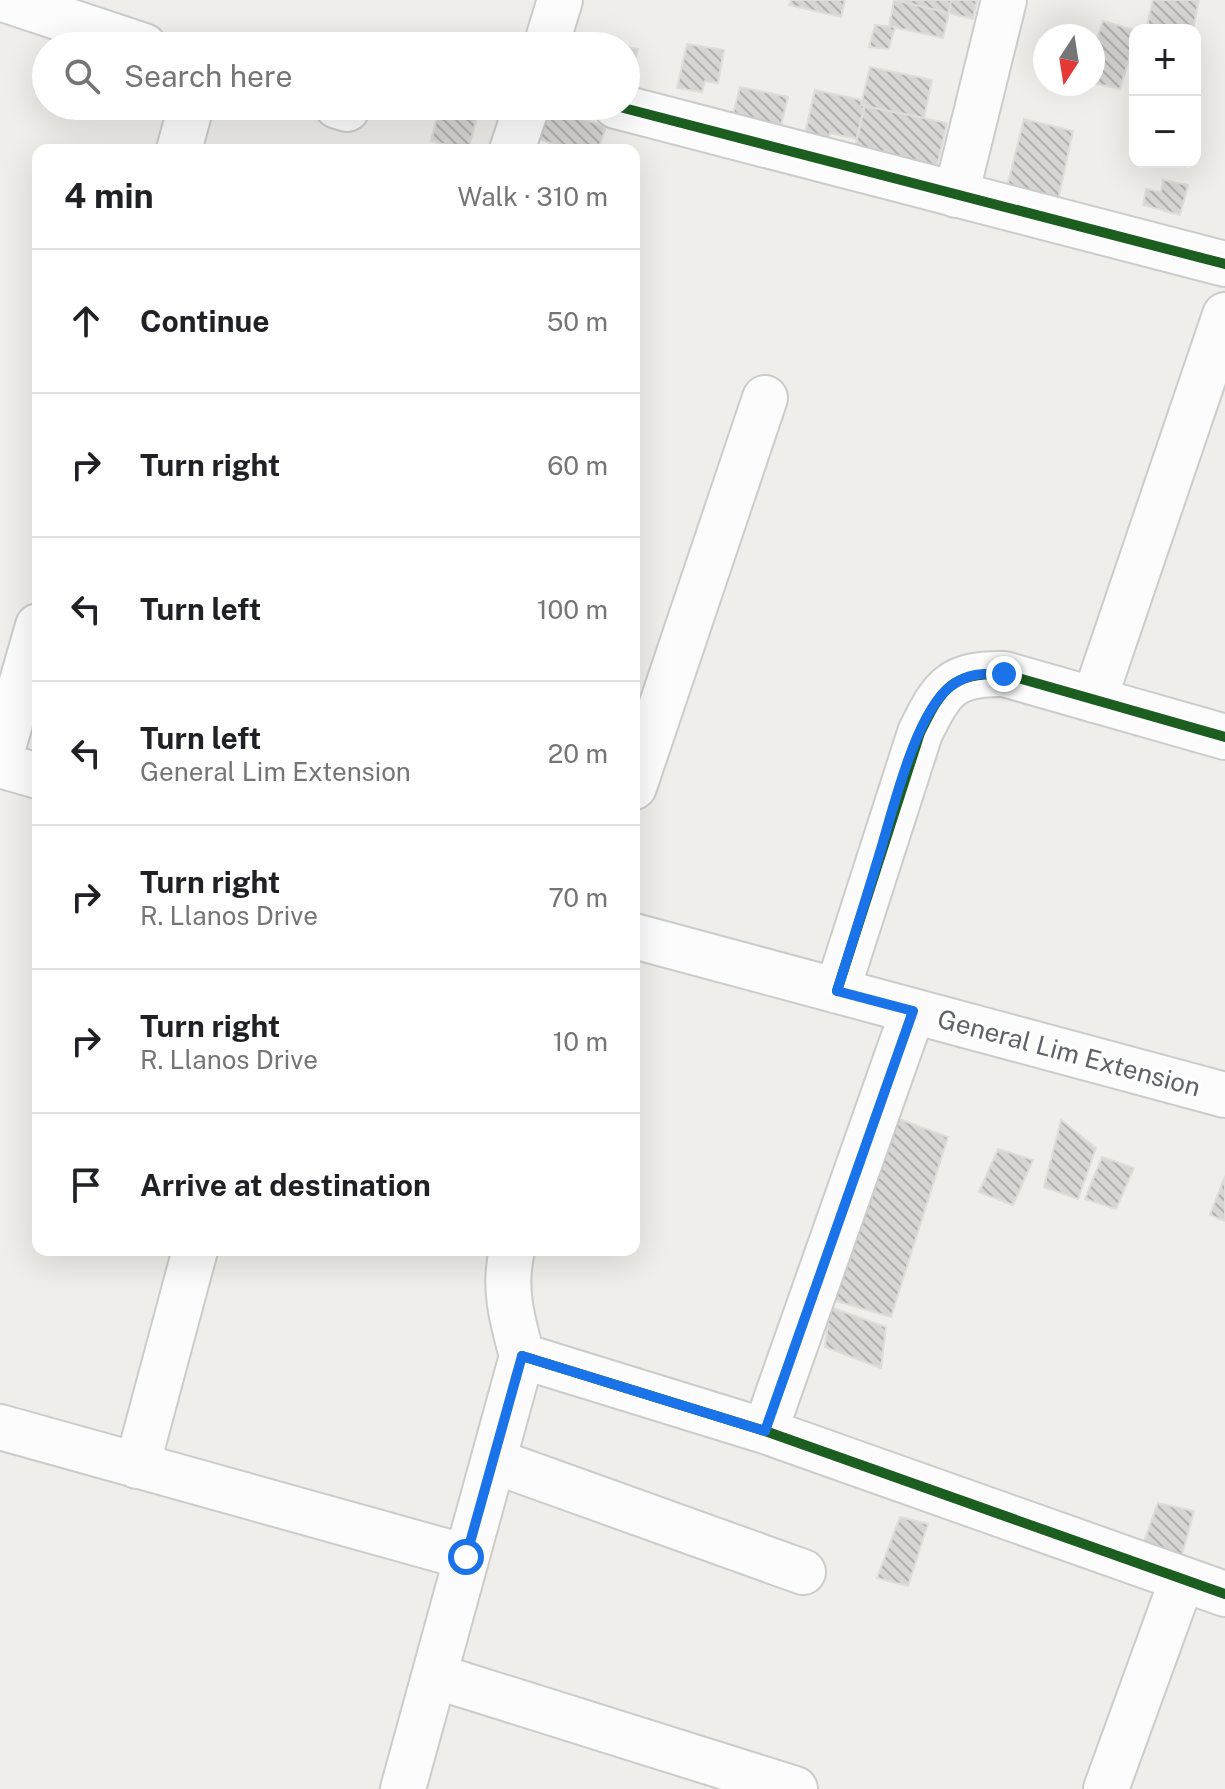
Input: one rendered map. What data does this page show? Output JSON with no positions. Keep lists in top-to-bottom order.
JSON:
{
  "streets": {
    "street": ["General Lim Extension"]
  },
  "north": "bottom",
  "page": {
    "map_buttons": ["+", "−"],
    "search": "Search here",
    "heading": ["4 min", "Walk · 310 m"],
    "list": [
      ["Continue", "50 m"],
      ["Turn right", "60 m"],
      ["Turn left", "100 m"],
      ["Turn left", "General Lim Extension", "20 m"],
      ["Turn right", "R. Llanos Drive", "70 m"],
      ["Turn right", "R. Llanos Drive", "10 m"],
      "Arrive at destination"
    ]
  }
}
